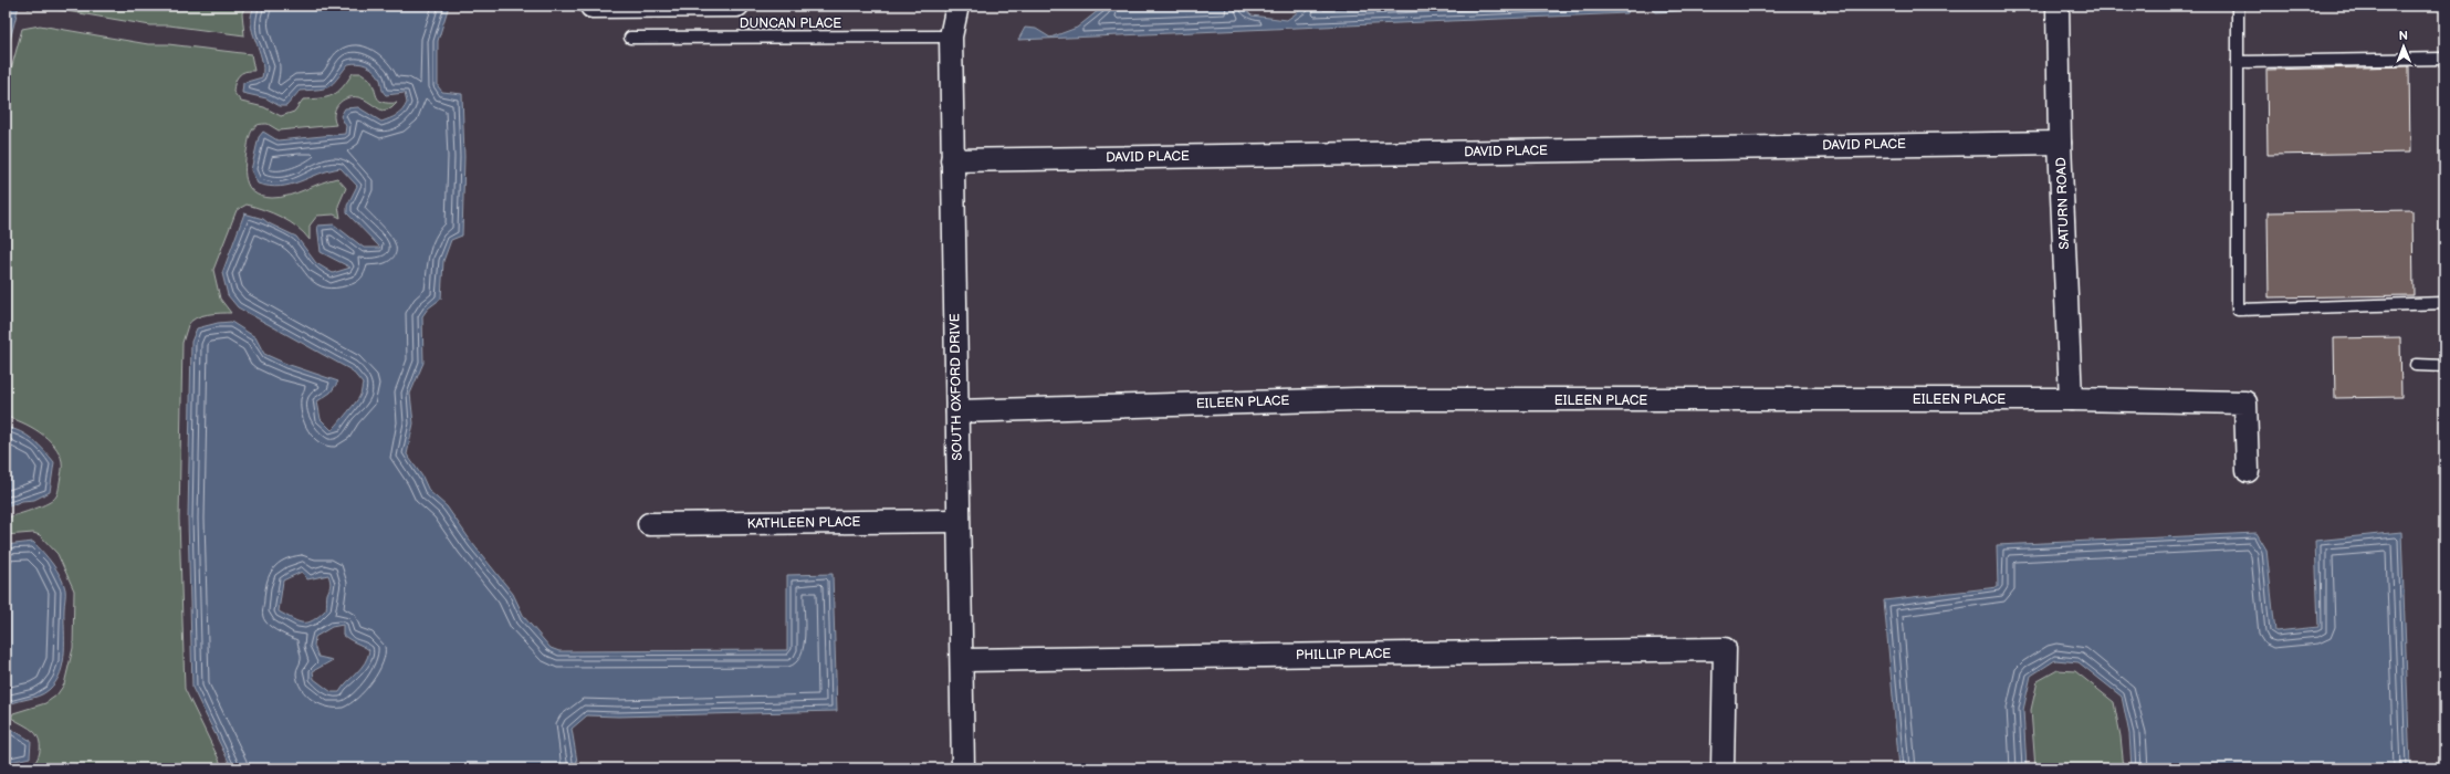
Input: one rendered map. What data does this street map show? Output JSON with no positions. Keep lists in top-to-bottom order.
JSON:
{
  "streets": {
    "street": [
      "DAVID PLACE",
      "SATURN ROAD",
      "SOUTH OXFORD DRIVE",
      "EILEEN PLACE",
      "KATHLEEN PLACE",
      "PHILLIP PLACE"
    ],
    "lane": ["DUNCAN PLACE"]
  },
  "crossings": [
    ["DUNCAN PLACE", "SOUTH OXFORD DRIVE"],
    ["DAVID PLACE", "SATURN ROAD"],
    ["DAVID PLACE", "SOUTH OXFORD DRIVE"],
    ["SATURN ROAD", "EILEEN PLACE"],
    ["SOUTH OXFORD DRIVE", "EILEEN PLACE"],
    ["SOUTH OXFORD DRIVE", "KATHLEEN PLACE"],
    ["SOUTH OXFORD DRIVE", "PHILLIP PLACE"]
  ],
  "north": "top"
}
